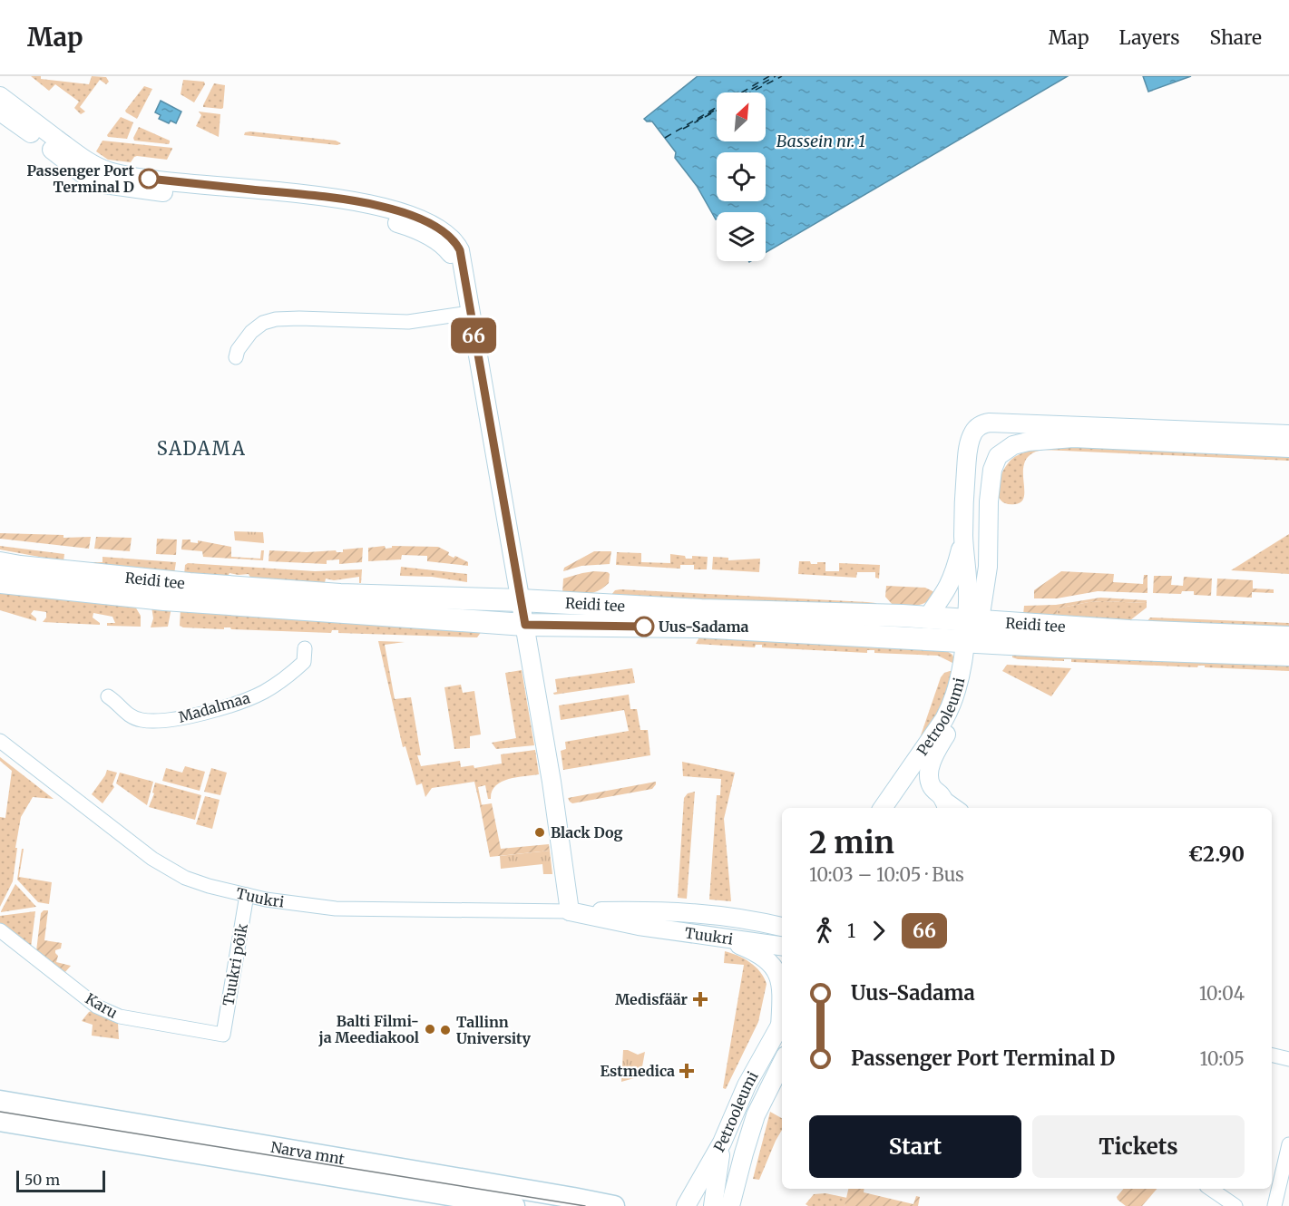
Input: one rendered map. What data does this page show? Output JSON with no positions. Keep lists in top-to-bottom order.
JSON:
{
  "streets": {
    "main road": ["Reidi tee", "Narva mnt"],
    "street": [
      "Madalmaa",
      "Petrooleumi",
      "Tuukri",
      "Tuukri põik",
      "Karu"
    ]
  },
  "crossings": [
    ["Reidi tee", "Petrooleumi"],
    ["Tuukri", "Tuukri põik"],
    ["Tuukri põik", "Karu"]
  ],
  "districts": ["SADAMA"],
  "water": ["Bassein nr. 1"],
  "places": {
    "other": [
      "Passenger Port Terminal D",
      "Uus-Sadama",
      "Black Dog",
      "Balti Filmi- ja Meediakool",
      "Tallinn University"
    ],
    "health": ["Medisfäär", "Estmedica"]
  },
  "lines": ["bus line 66"],
  "scale_bar": "50 m",
  "north": "top right",
  "page": {
    "header": "Map",
    "nav": ["Map", "Layers", "Share"],
    "on_map": "66",
    "heading": ["2 min", "10:03 – 10:05 · Bus", "€2.90"],
    "legs": ["1", "66"],
    "list": [
      {
        "name": "Uus-Sadama",
        "value": "10:04"
      },
      {
        "name": "Passenger Port Terminal D",
        "value": "10:05"
      }
    ],
    "buttons": ["Start", "Tickets"],
    "scale": "50 m"
  }
}
